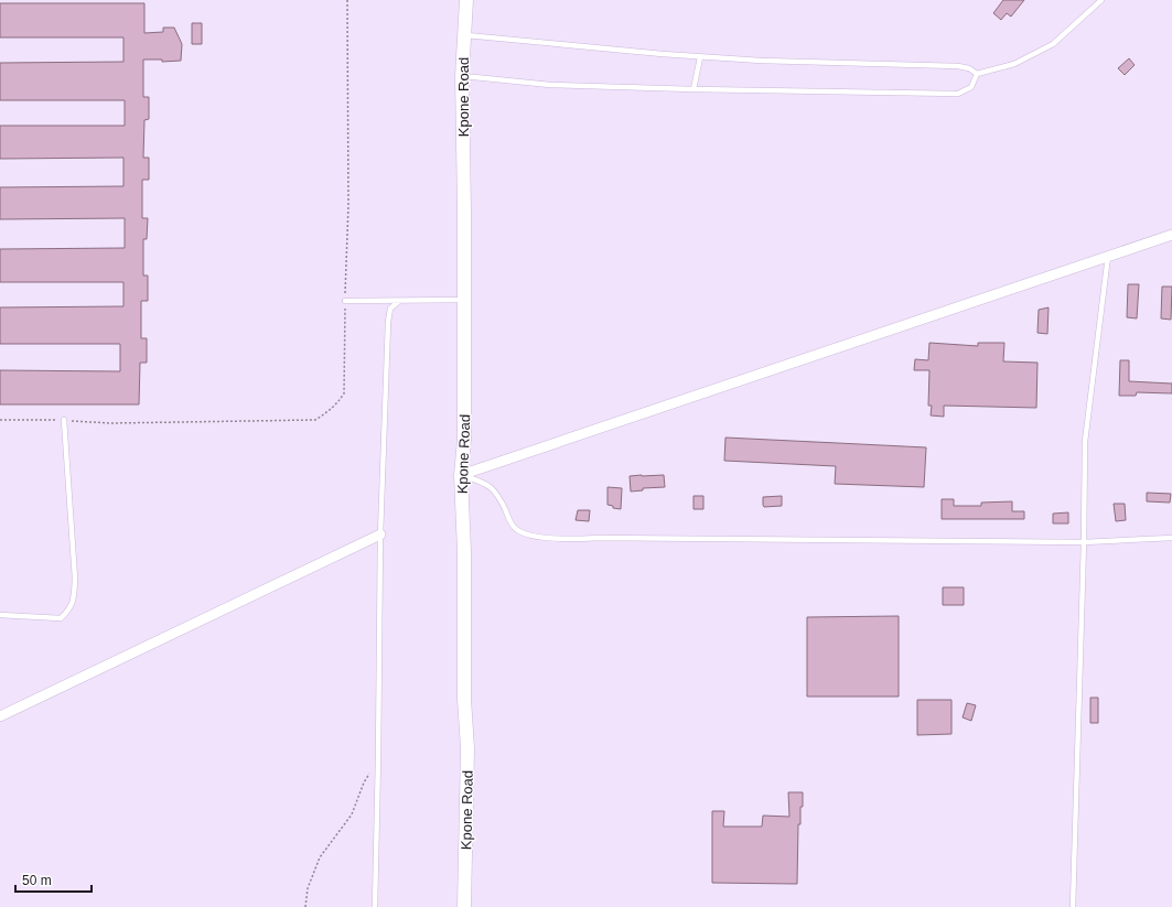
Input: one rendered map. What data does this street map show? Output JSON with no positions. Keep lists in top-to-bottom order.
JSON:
{
  "streets": {
    "main road": ["Kpone Road"]
  },
  "scale_bar": "50 m"
}
